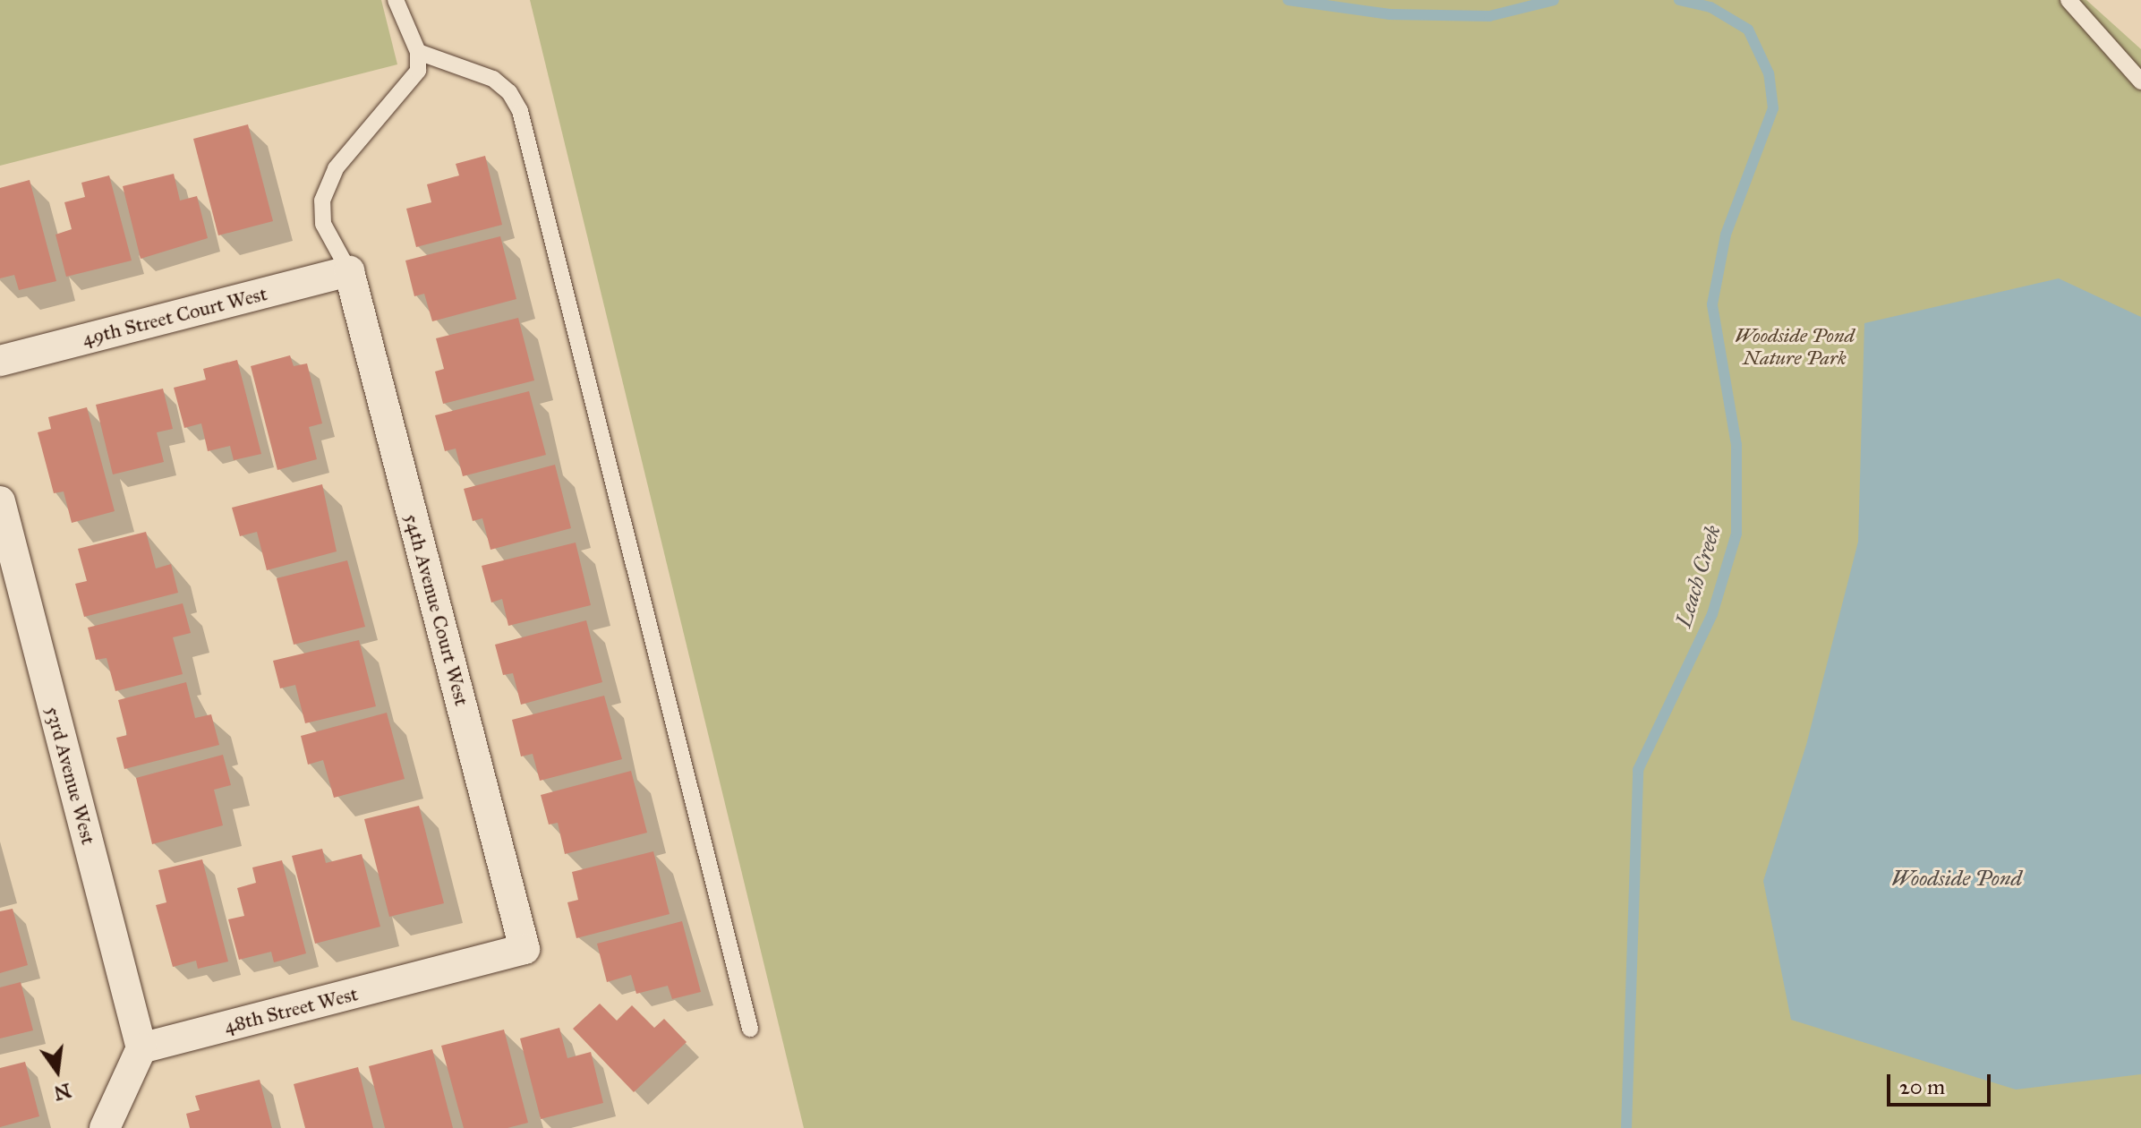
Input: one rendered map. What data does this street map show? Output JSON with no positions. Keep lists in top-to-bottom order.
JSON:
{
  "streets": {
    "street": [
      "49th Street Court West",
      "54th Avenue Court West",
      "53rd Avenue West",
      "48th Street West"
    ]
  },
  "crossings": [
    ["49th Street Court West", "54th Avenue Court West"],
    ["54th Avenue Court West", "48th Street West"],
    ["53rd Avenue West", "48th Street West"]
  ],
  "water": ["Leach Creek", "Woodside Pond"],
  "parks": ["Woodside Pond Nature Park"],
  "scale_bar": "20 m",
  "north": "bottom"
}
